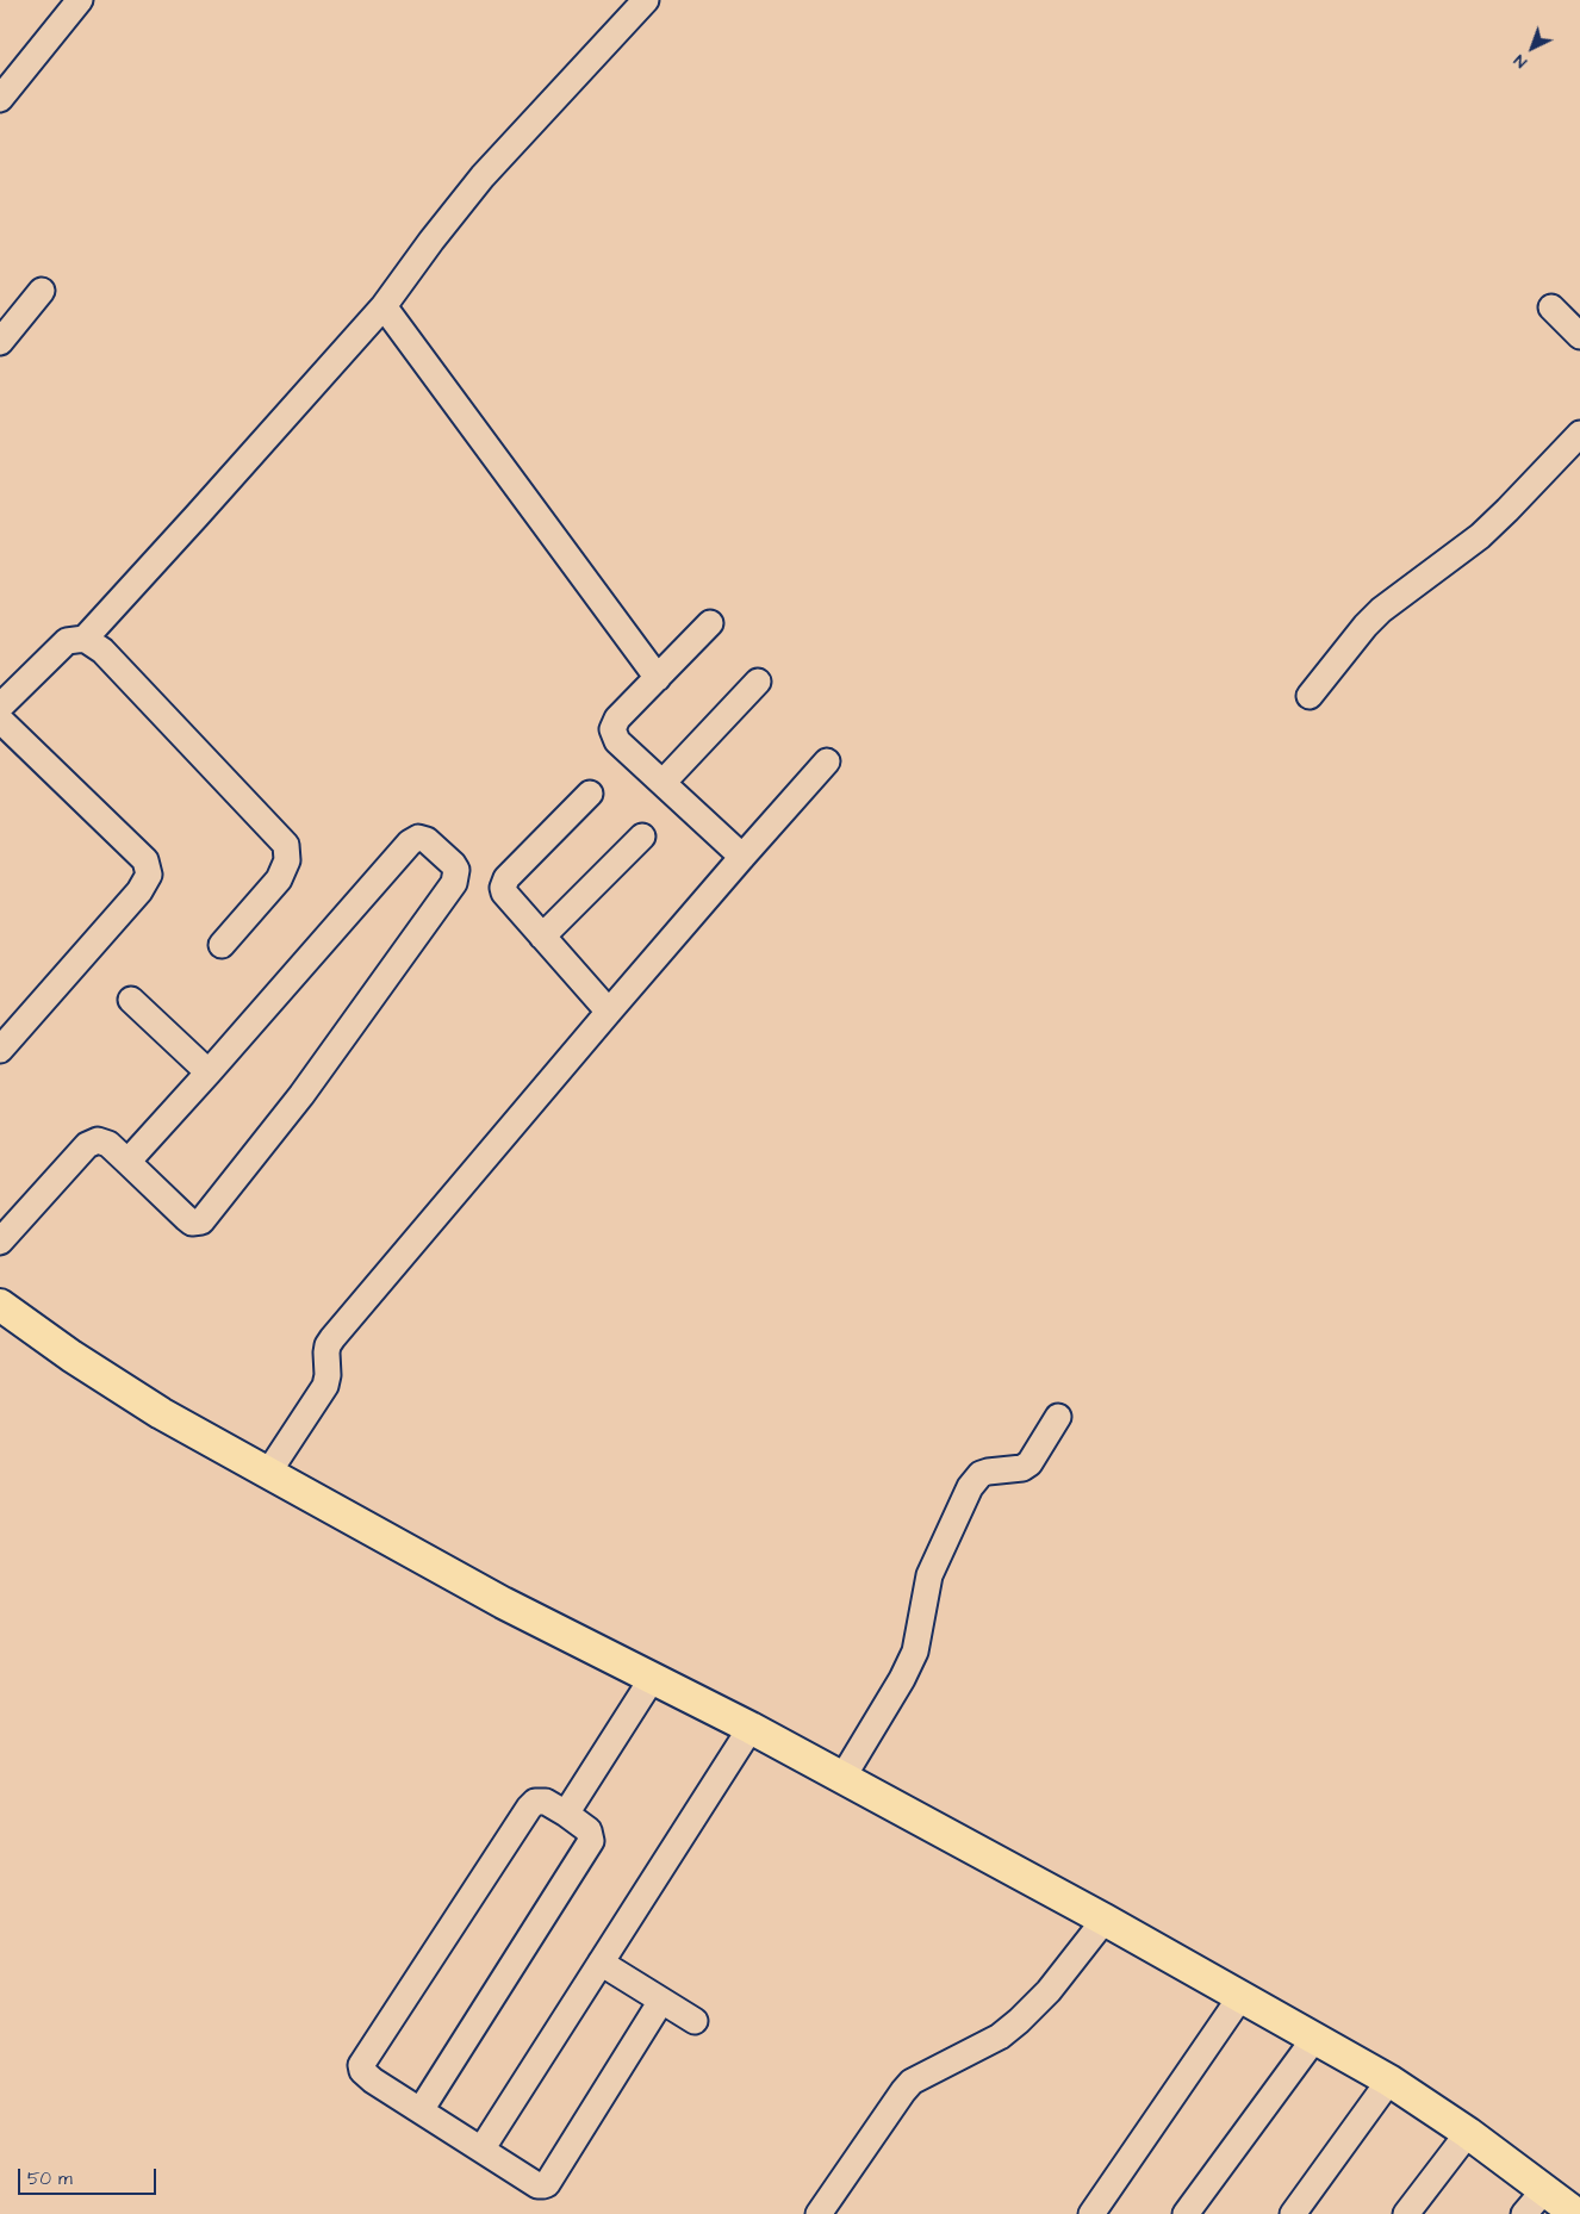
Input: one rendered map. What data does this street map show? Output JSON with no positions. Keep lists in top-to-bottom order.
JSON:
{
  "scale_bar": "50 m",
  "north": "bottom left"
}
